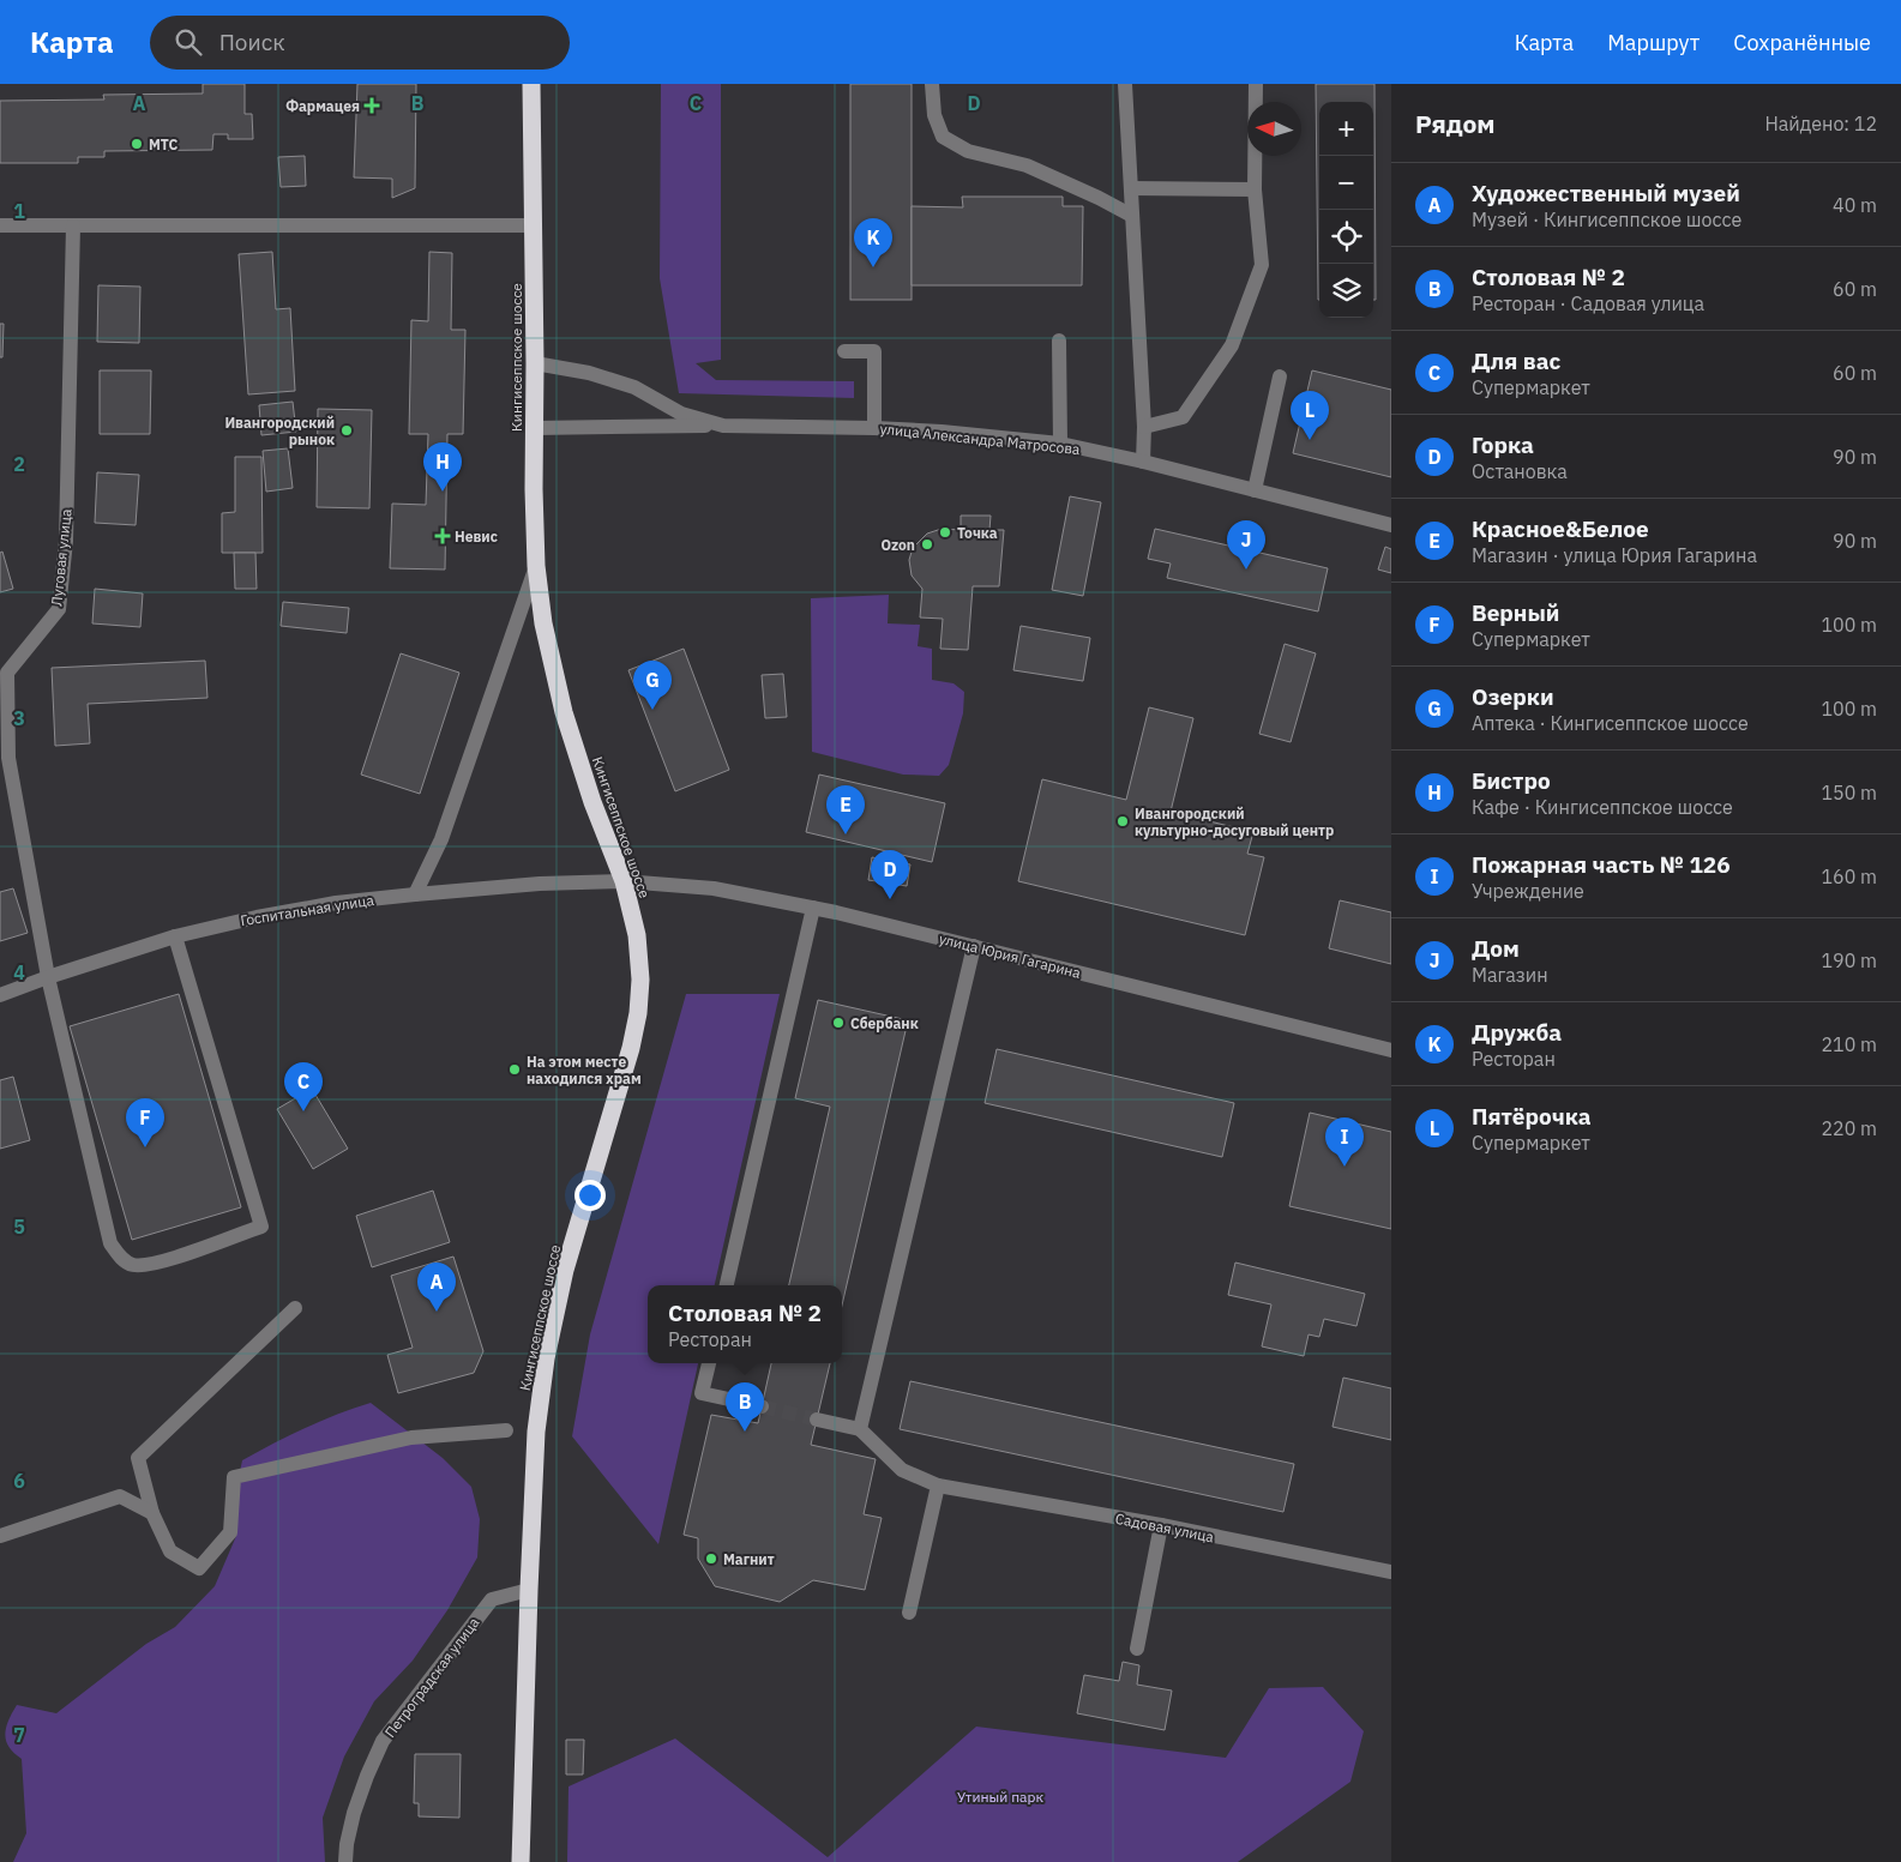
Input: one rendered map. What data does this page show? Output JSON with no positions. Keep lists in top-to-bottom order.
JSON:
{
  "streets": {
    "highway": ["Кингисеппское шоссе"],
    "street": [
      "улица Александра Матросова",
      "Луговая улица",
      "Госпитальная улица",
      "улица Юрия Гагарина",
      "Садовая улица",
      "Петроградская улица"
    ]
  },
  "crossings": [
    ["Кингисеппское шоссе", "улица Александра Матросова"],
    ["Кингисеппское шоссе", "Госпитальная улица"],
    ["Кингисеппское шоссе", "улица Юрия Гагарина"],
    ["Кингисеппское шоссе", "Петроградская улица"],
    ["Луговая улица", "Госпитальная улица"],
    ["Госпитальная улица", "улица Юрия Гагарина"]
  ],
  "parks": ["Утиный парк"],
  "places": {
    "health": ["Фармацея", "Невис"],
    "other": [
      "МТС",
      "Ивангородский рынок",
      "Точка",
      "Ozon",
      "Ивангородский культурно-досуговый центр",
      "Сбербанк",
      "На этом месте находился храм",
      "Магнит"
    ]
  },
  "north": "left",
  "page": {
    "header": "Карта",
    "search": "Поиск",
    "nav": ["Карта", "Маршрут", "Сохранённые"],
    "heading": ["Рядом", "Найдено: 12"],
    "map_buttons": ["+", "−"],
    "list": [
      {
        "mark": "A",
        "name": "Художественный музей",
        "note": "Музей · Кингисеппское шоссе",
        "value": "40 m"
      },
      {
        "mark": "B",
        "name": "Столовая № 2",
        "note": "Ресторан · Садовая улица",
        "value": "60 m"
      },
      {
        "mark": "C",
        "name": "Для вас",
        "note": "Супермаркет",
        "value": "60 m"
      },
      {
        "mark": "D",
        "name": "Горка",
        "note": "Остановка",
        "value": "90 m"
      },
      {
        "mark": "E",
        "name": "Красное&Белое",
        "note": "Магазин · улица Юрия Гагарина",
        "value": "90 m"
      },
      {
        "mark": "F",
        "name": "Верный",
        "note": "Супермаркет",
        "value": "100 m"
      },
      {
        "mark": "G",
        "name": "Озерки",
        "note": "Аптека · Кингисеппское шоссе",
        "value": "100 m"
      },
      {
        "mark": "H",
        "name": "Бистро",
        "note": "Кафе · Кингисеппское шоссе",
        "value": "150 m"
      },
      {
        "mark": "I",
        "name": "Пожарная часть № 126",
        "note": "Учреждение",
        "value": "160 m"
      },
      {
        "mark": "J",
        "name": "Дом",
        "note": "Магазин",
        "value": "190 m"
      },
      {
        "mark": "K",
        "name": "Дружба",
        "note": "Ресторан",
        "value": "210 m"
      },
      {
        "mark": "L",
        "name": "Пятёрочка",
        "note": "Супермаркет",
        "value": "220 m"
      }
    ],
    "pins": [
      "K",
      "L",
      "H",
      "J",
      "G",
      "E",
      "D",
      "C",
      "F",
      "I",
      "A",
      "B"
    ],
    "popup": ["Столовая № 2", "Ресторан"]
  },
  "grid": {
    "columns": [
      "A",
      "B",
      "C",
      "D"
    ],
    "rows": [
      "1",
      "2",
      "3",
      "4",
      "5",
      "6",
      "7"
    ]
  }
}
